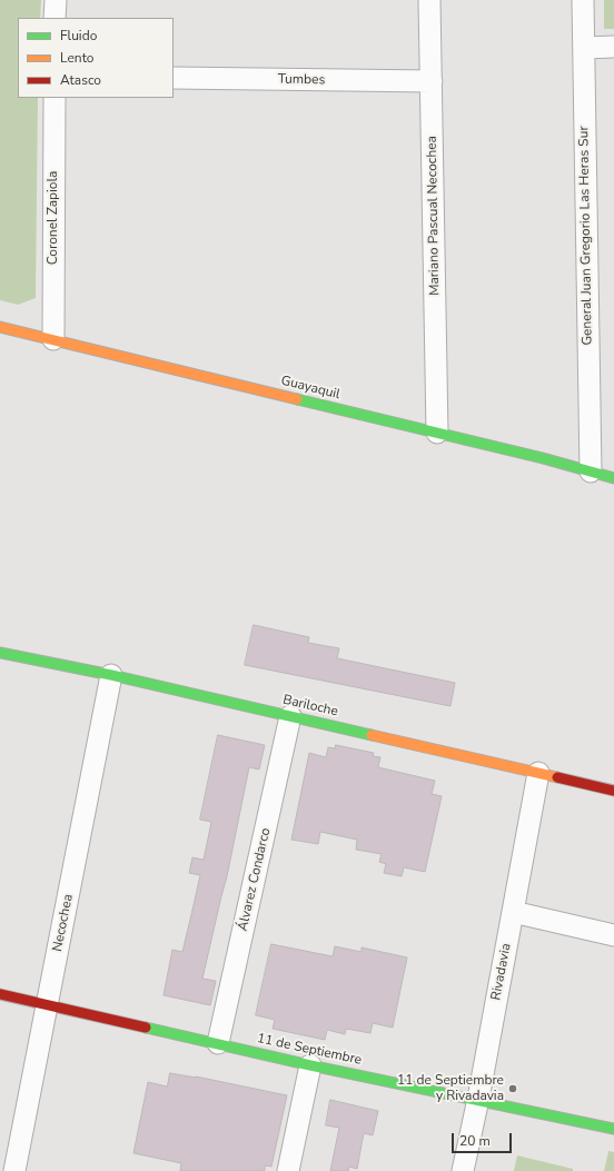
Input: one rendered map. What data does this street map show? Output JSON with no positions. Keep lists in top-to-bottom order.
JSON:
{
  "streets": {
    "street": [
      "Tumbes",
      "Mariano Pascual Necochea",
      "Coronel Zapiola",
      "General Juan Gregorio Las Heras Sur",
      "Guayaquil",
      "Bariloche",
      "Álvarez Condarco",
      "Necochea",
      "Rivadavia",
      "11 de Septiembre"
    ]
  },
  "crossings": [
    ["Tumbes", "Mariano Pascual Necochea"],
    ["Mariano Pascual Necochea", "Guayaquil"],
    ["Coronel Zapiola", "Guayaquil"],
    ["General Juan Gregorio Las Heras Sur", "Guayaquil"],
    ["Bariloche", "Álvarez Condarco"],
    ["Bariloche", "Necochea"],
    ["Bariloche", "Rivadavia"],
    ["Álvarez Condarco", "11 de Septiembre"],
    ["Necochea", "11 de Septiembre"],
    ["Rivadavia", "11 de Septiembre"]
  ],
  "places": ["11 de Septiembre y Rivadavia"],
  "legend": ["Fluido", "Lento", "Atasco"],
  "scale_bar": "20 m"
}
